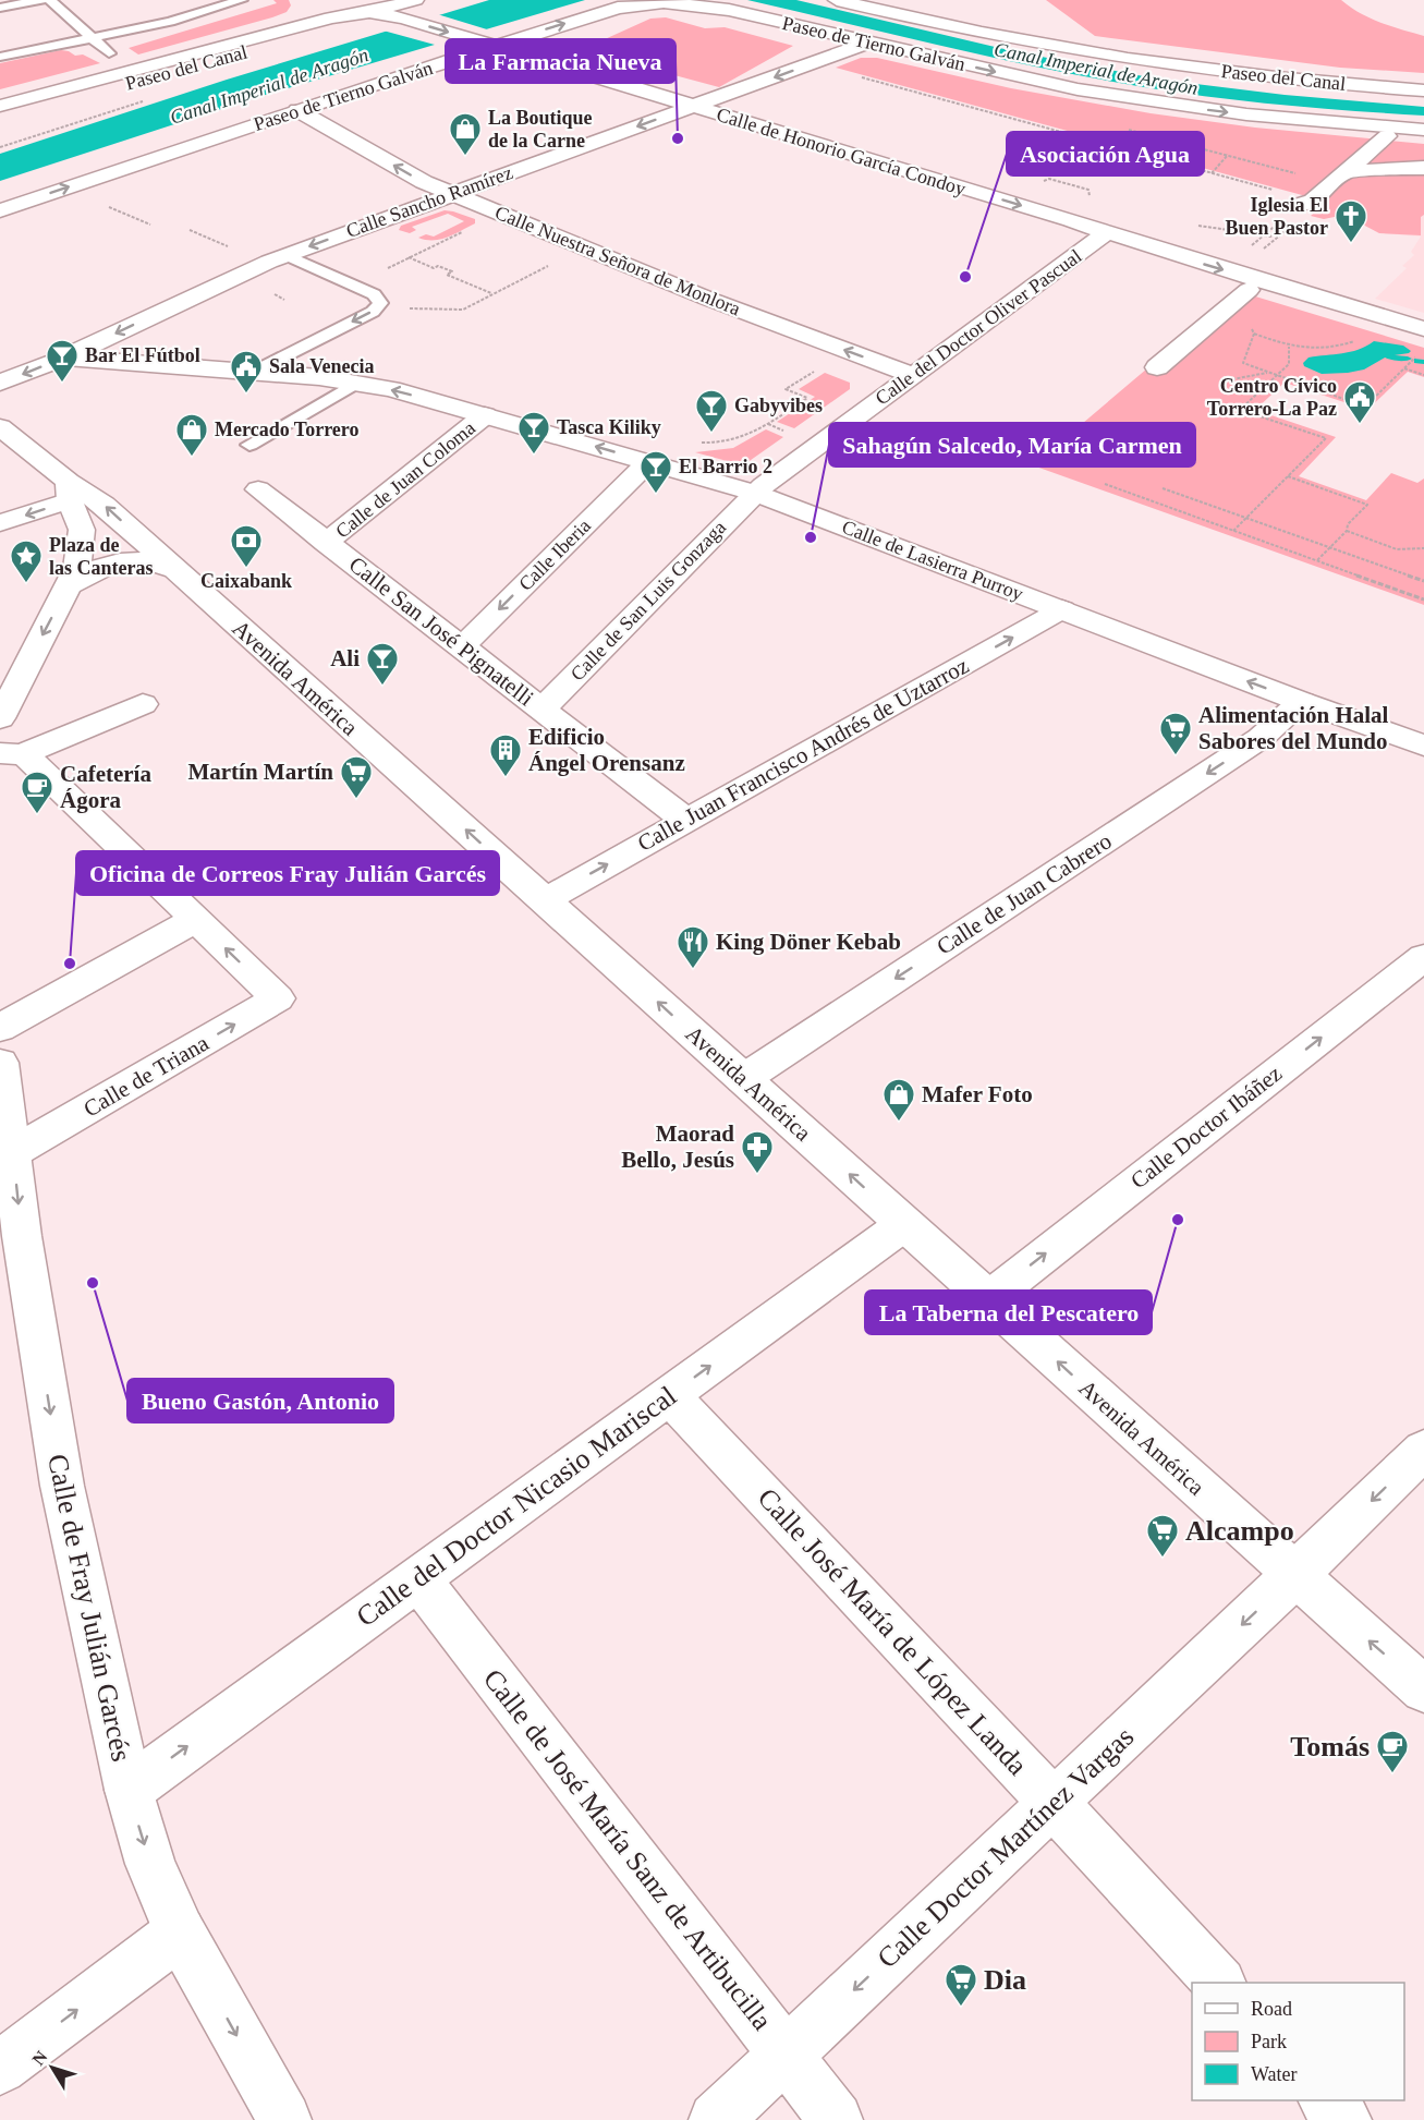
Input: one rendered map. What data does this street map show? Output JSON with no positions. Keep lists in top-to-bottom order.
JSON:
{
  "streets": {
    "street": [
      "Paseo de Tierno Galván",
      "Paseo del Canal",
      "Calle de Honorio García Condoy",
      "Calle Sancho Ramírez",
      "Calle Nuestra Señora de Monlora",
      "Calle del Doctor Oliver Pascual",
      "Calle de Juan Coloma",
      "Calle Iberia",
      "Calle de Lasierra Purroy",
      "Calle de San Luis Gonzaga",
      "Calle San José Pignatelli",
      "Avenida América",
      "Calle Juan Francisco Andrés de Uztarroz",
      "Calle de Juan Cabrero",
      "Calle de Triana",
      "Calle Doctor Ibáñez",
      "Calle del Doctor Nicasio Mariscal",
      "Calle de Fray Julián Garcés",
      "Calle José María de López Landa",
      "Calle Doctor Martínez Vargas",
      "Calle de José María Sanz de Artibucilla"
    ]
  },
  "crossings": [
    ["Paseo de Tierno Galván", "Calle de Honorio García Condoy"],
    ["Paseo de Tierno Galván", "Calle Sancho Ramírez"],
    ["Paseo de Tierno Galván", "Calle Nuestra Señora de Monlora"],
    ["Paseo del Canal", "Calle de Honorio García Condoy"],
    ["Calle de Honorio García Condoy", "Calle Sancho Ramírez"],
    ["Calle de Honorio García Condoy", "Calle del Doctor Oliver Pascual"],
    ["Calle Sancho Ramírez", "Calle Nuestra Señora de Monlora"],
    ["Calle Sancho Ramírez", "Calle de Lasierra Purroy"],
    ["Calle Nuestra Señora de Monlora", "Calle del Doctor Oliver Pascual"],
    ["Calle del Doctor Oliver Pascual", "Calle de Lasierra Purroy"],
    ["Calle del Doctor Oliver Pascual", "Calle de San Luis Gonzaga"],
    ["Calle de Juan Coloma", "Calle de Lasierra Purroy"],
    ["Calle de Juan Coloma", "Calle San José Pignatelli"],
    ["Calle Iberia", "Calle de Lasierra Purroy"],
    ["Calle Iberia", "Calle San José Pignatelli"],
    ["Calle de Lasierra Purroy", "Calle de San Luis Gonzaga"],
    ["Calle de Lasierra Purroy", "Calle Juan Francisco Andrés de Uztarroz"],
    ["Calle de Lasierra Purroy", "Calle de Juan Cabrero"],
    ["Calle de San Luis Gonzaga", "Calle San José Pignatelli"],
    ["Calle San José Pignatelli", "Calle Juan Francisco Andrés de Uztarroz"],
    ["Avenida América", "Calle Juan Francisco Andrés de Uztarroz"],
    ["Avenida América", "Calle de Juan Cabrero"],
    ["Avenida América", "Calle Doctor Ibáñez"],
    ["Avenida América", "Calle del Doctor Nicasio Mariscal"],
    ["Avenida América", "Calle Doctor Martínez Vargas"],
    ["Calle de Triana", "Calle de Fray Julián Garcés"],
    ["Calle del Doctor Nicasio Mariscal", "Calle de Fray Julián Garcés"],
    ["Calle del Doctor Nicasio Mariscal", "Calle José María de López Landa"],
    ["Calle del Doctor Nicasio Mariscal", "Calle de José María Sanz de Artibucilla"],
    ["Calle José María de López Landa", "Calle Doctor Martínez Vargas"],
    ["Calle Doctor Martínez Vargas", "Calle de José María Sanz de Artibucilla"]
  ],
  "one_way": [
    "Paseo de Tierno Galván",
    "Calle de Honorio García Condoy",
    "Calle Sancho Ramírez",
    "Calle Nuestra Señora de Monlora",
    "Calle Iberia",
    "Calle de Lasierra Purroy",
    "Avenida América",
    "Calle Juan Francisco Andrés de Uztarroz",
    "Calle de Juan Cabrero",
    "Calle Doctor Ibáñez",
    "Calle del Doctor Nicasio Mariscal",
    "Calle de Fray Julián Garcés",
    "Calle Doctor Martínez Vargas"
  ],
  "water": ["Canal Imperial de Aragón"],
  "places": {
    "other": [
      "La Farmacia Nueva",
      "Asociación Agua",
      "Sahagún Salcedo, María Carmen",
      "Oficina de Correos Fray Julián Garcés",
      "La Taberna del Pescatero",
      "Bueno Gastón, Antonio"
    ],
    "shop": ["La Boutique de la Carne", "Mercado Torrero", "Mafer Foto"],
    "church": ["Iglesia El Buen Pastor"],
    "bar": [
      "Bar El Fútbol",
      "Gabyvibes",
      "Tasca Kiliky",
      "El Barrio 2",
      "Ali"
    ],
    "public building": ["Sala Venecia", "Centro Cívico Torrero-La Paz"],
    "bank": ["Caixabank"],
    "place": ["Plaza de las Canteras"],
    "supermarket": [
      "Alimentación Halal Sabores del Mundo",
      "Martín Martín",
      "Alcampo",
      "Dia"
    ],
    "building": ["Edificio Ángel Orensanz"],
    "cafe": ["Cafetería Ágora", "Tomás"],
    "restaurant": ["King Döner Kebab"],
    "pharmacy": ["Maorad Bello, Jesús"]
  },
  "legend": ["Road", "Park", "Water"],
  "north": "top left"
}
